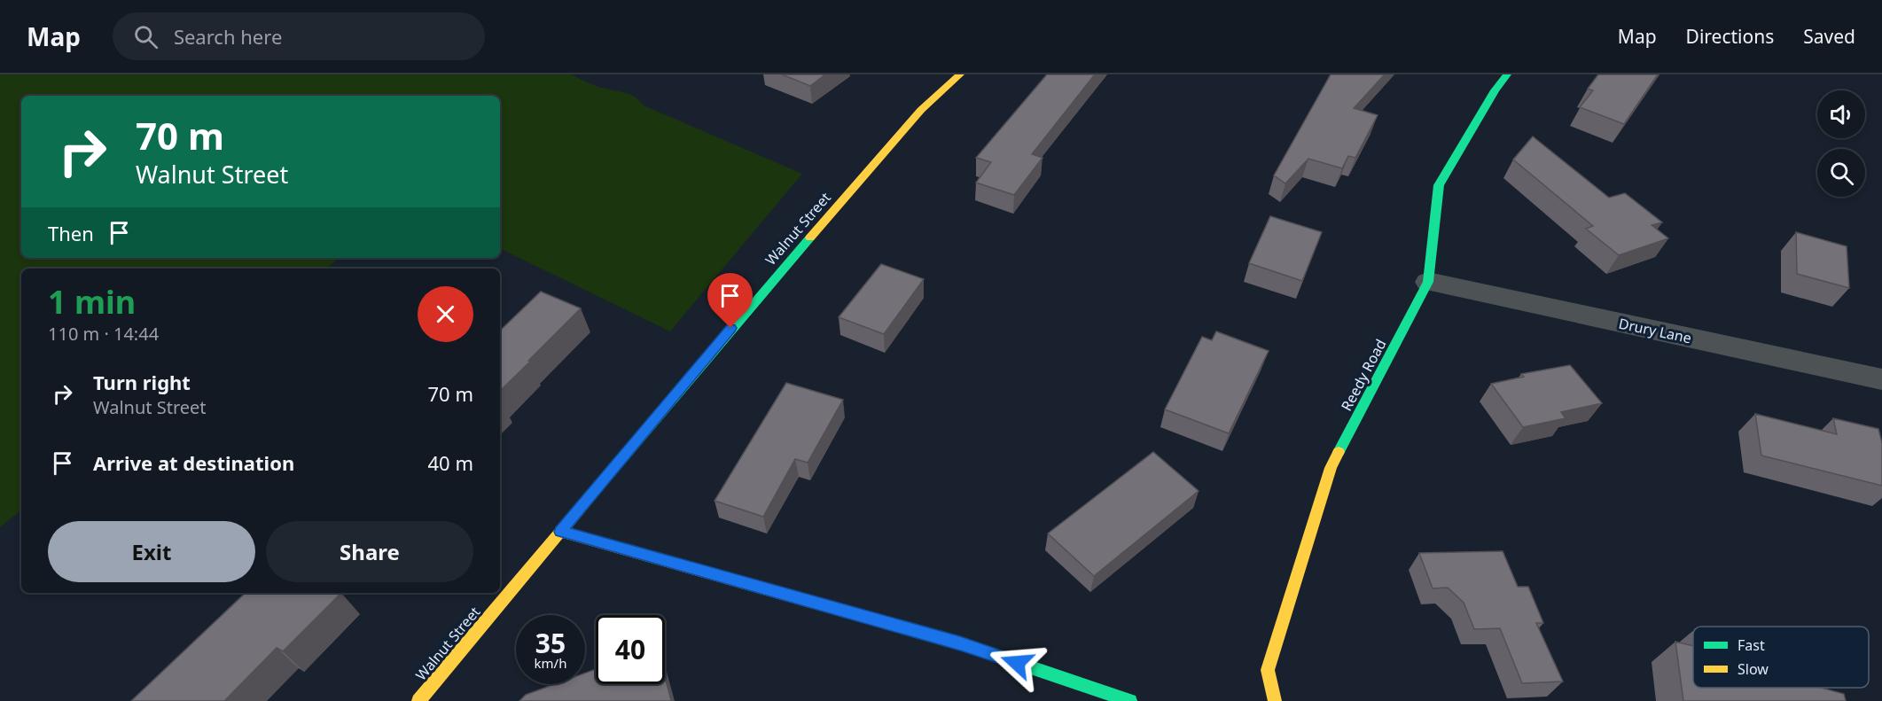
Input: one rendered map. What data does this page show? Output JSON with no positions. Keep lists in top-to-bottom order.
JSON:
{
  "streets": {
    "street": ["Walnut Street", "Drury Lane", "Reedy Road"]
  },
  "crossings": [
    ["Drury Lane", "Reedy Road"]
  ],
  "legend": ["Fast", "Slow"],
  "page": {
    "header": "Map",
    "search": "Search here",
    "nav": ["Map", "Directions", "Saved"],
    "turn": ["70 m", "Walnut Street"],
    "then": "Then",
    "heading": ["1 min", "110 m · 14:44"],
    "list": [
      {
        "name": "Turn right",
        "note": "Walnut Street",
        "value": "70 m"
      },
      {
        "name": "Arrive at destination",
        "value": "40 m"
      }
    ],
    "buttons": ["Exit", "Share"],
    "speed": "35 km/h",
    "limit": "40"
  }
}
